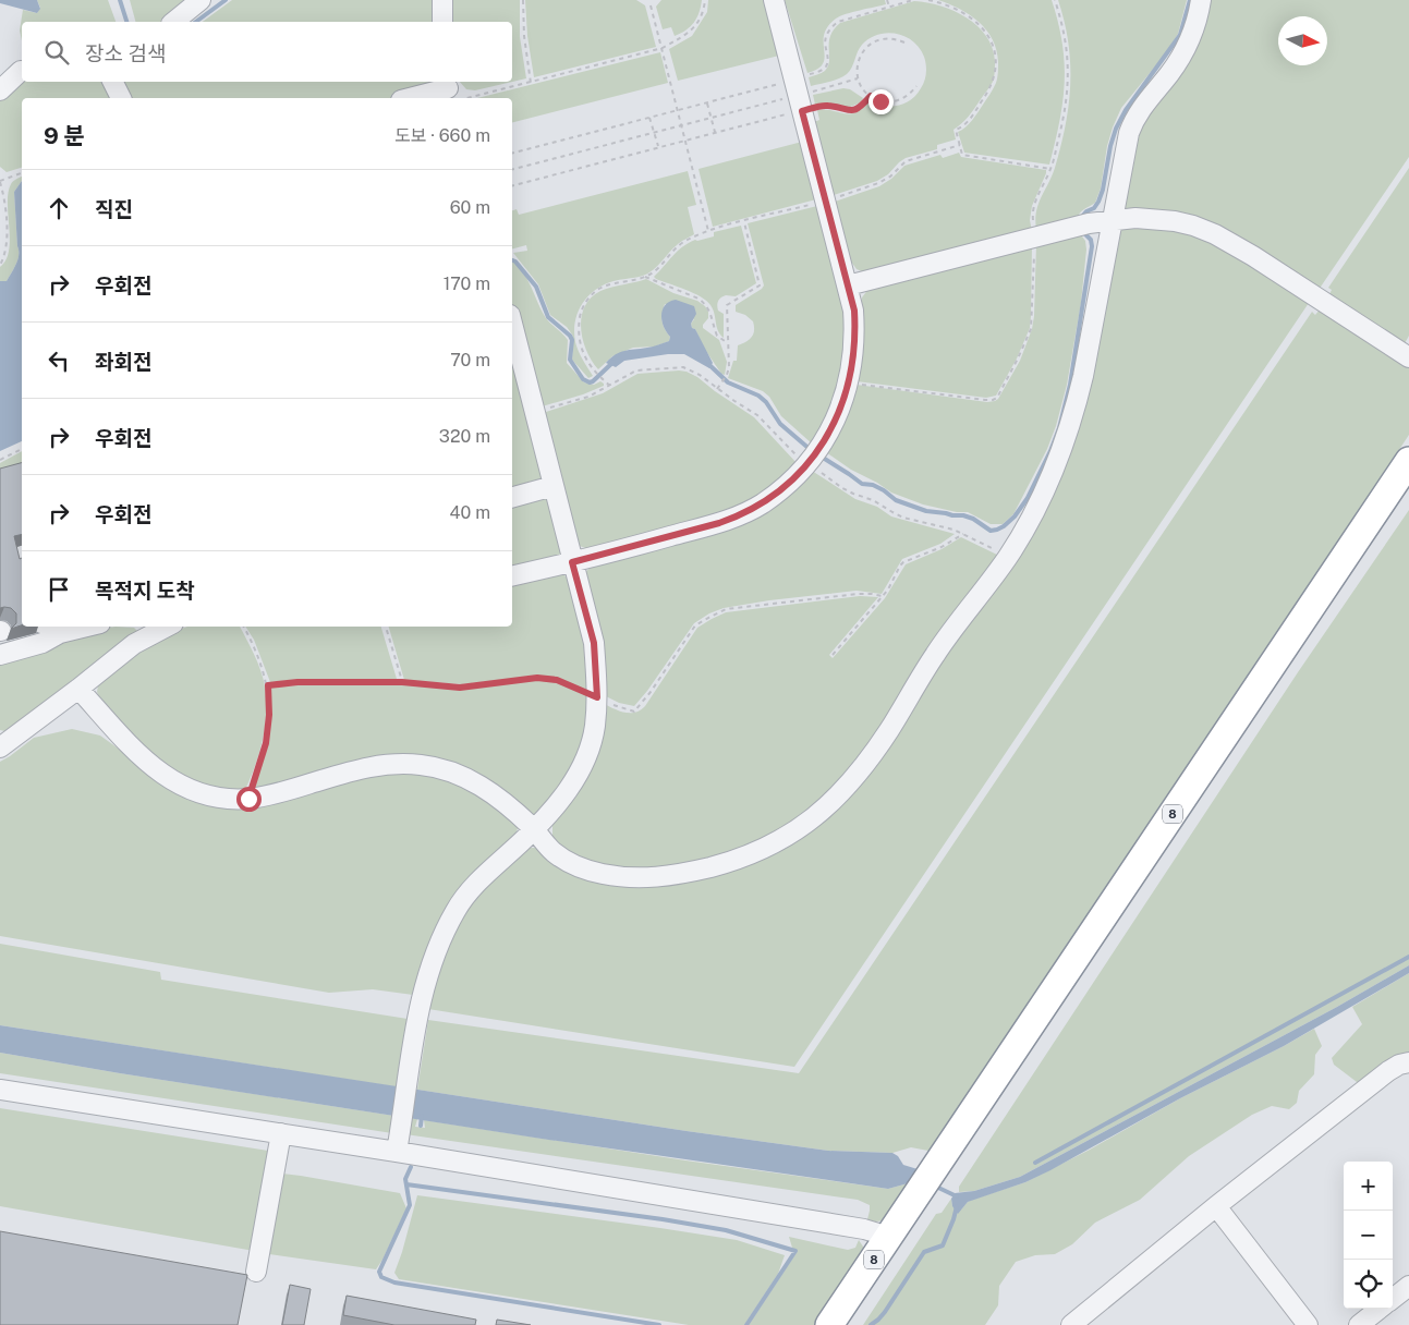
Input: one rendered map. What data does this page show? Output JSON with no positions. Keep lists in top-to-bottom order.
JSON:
{
  "streets": {
    "highway": ["8"]
  },
  "north": "right",
  "page": {
    "search": "장소 검색",
    "heading": ["9 분", "도보 · 660 m"],
    "list": [
      ["직진", "60 m"],
      ["우회전", "170 m"],
      ["좌회전", "70 m"],
      ["우회전", "320 m"],
      ["우회전", "40 m"],
      "목적지 도착"
    ],
    "map_buttons": ["+", "−"]
  }
}
